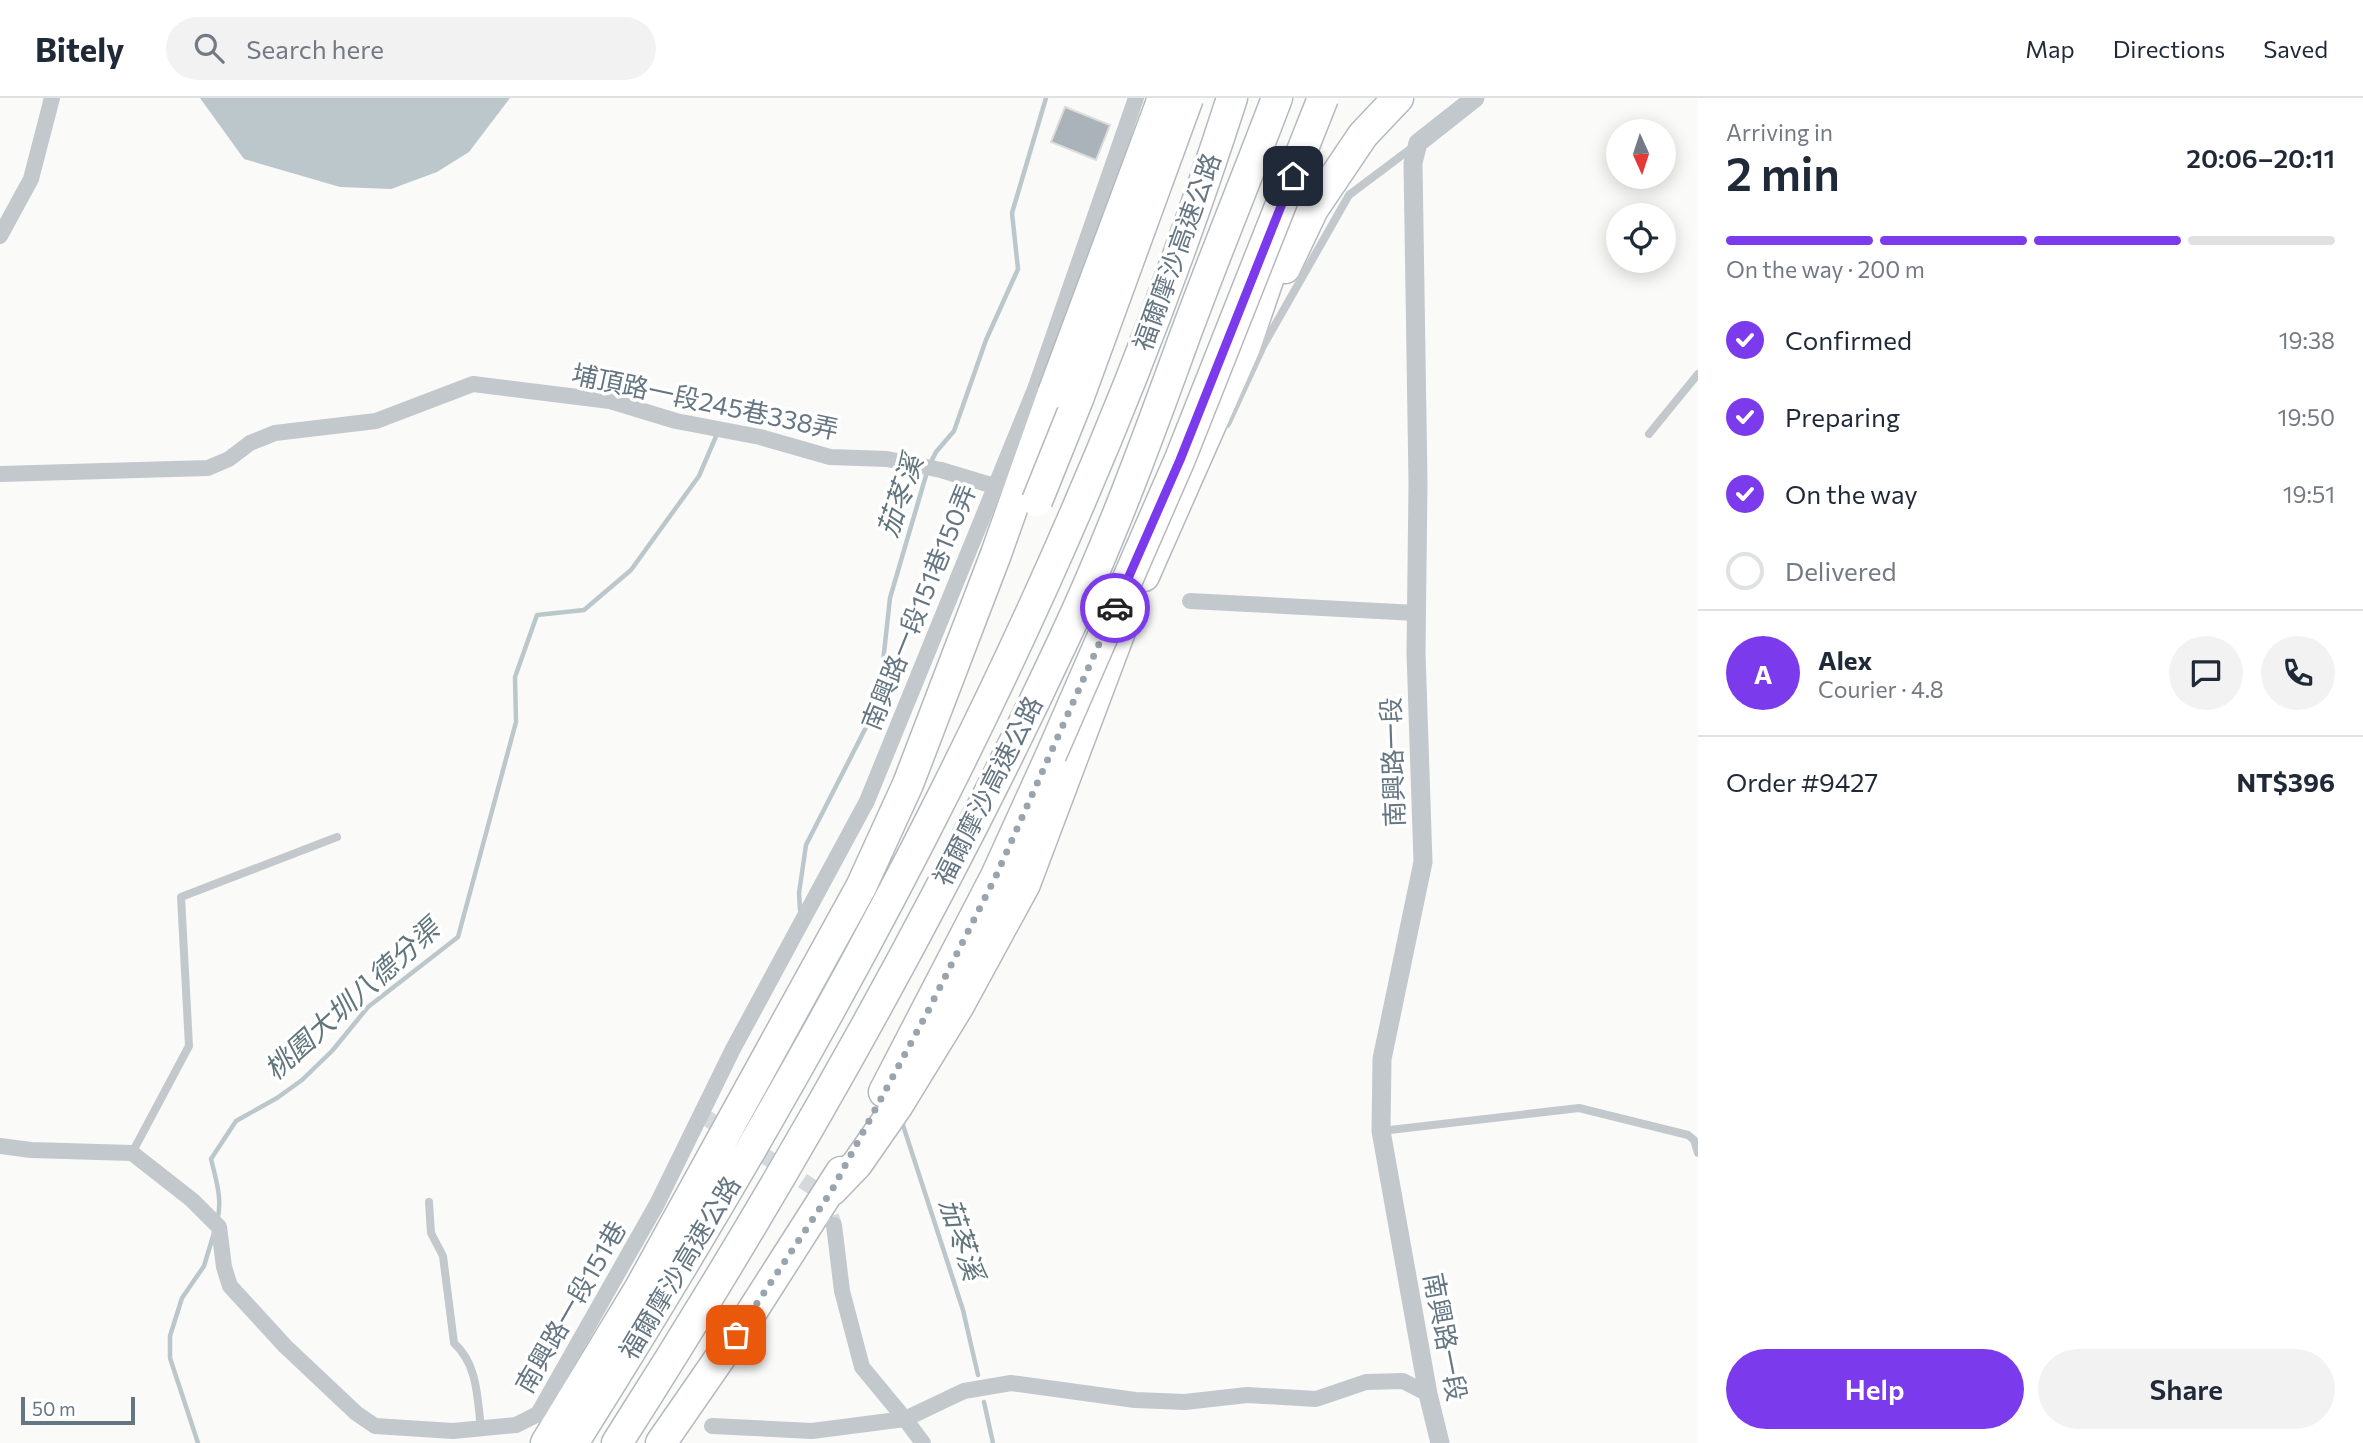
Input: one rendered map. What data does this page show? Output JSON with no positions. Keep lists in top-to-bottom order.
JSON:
{
  "streets": {
    "highway": ["福爾摩沙高速公路"],
    "street": [
      "埔頂路一段245巷338弄",
      "南興路一段151巷150弄",
      "南興路一段",
      "南興路一段151巷"
    ]
  },
  "crossings": [
    ["埔頂路一段245巷338弄", "南興路一段151巷150弄"],
    ["南興路一段151巷150弄", "南興路一段151巷"]
  ],
  "water": ["茄苳溪", "桃園大圳八德分渠"],
  "scale_bar": "50 m",
  "north": "bottom",
  "page": {
    "header": "Bitely",
    "search": "Search here",
    "nav": ["Map", "Directions", "Saved"],
    "heading": ["2 min", "Arriving in", "20:06–20:11"],
    "panel": [
      "Alex",
      "Courier · 4.8",
      "Order #9427",
      "NT$396"
    ],
    "bar": "On the way · 200 m",
    "list": [
      ["Confirmed", "19:38"],
      ["Preparing", "19:50"],
      ["On the way", "19:51"],
      "Delivered"
    ],
    "round": "A",
    "buttons": ["Help", "Share"],
    "scale": "50 m"
  }
}
